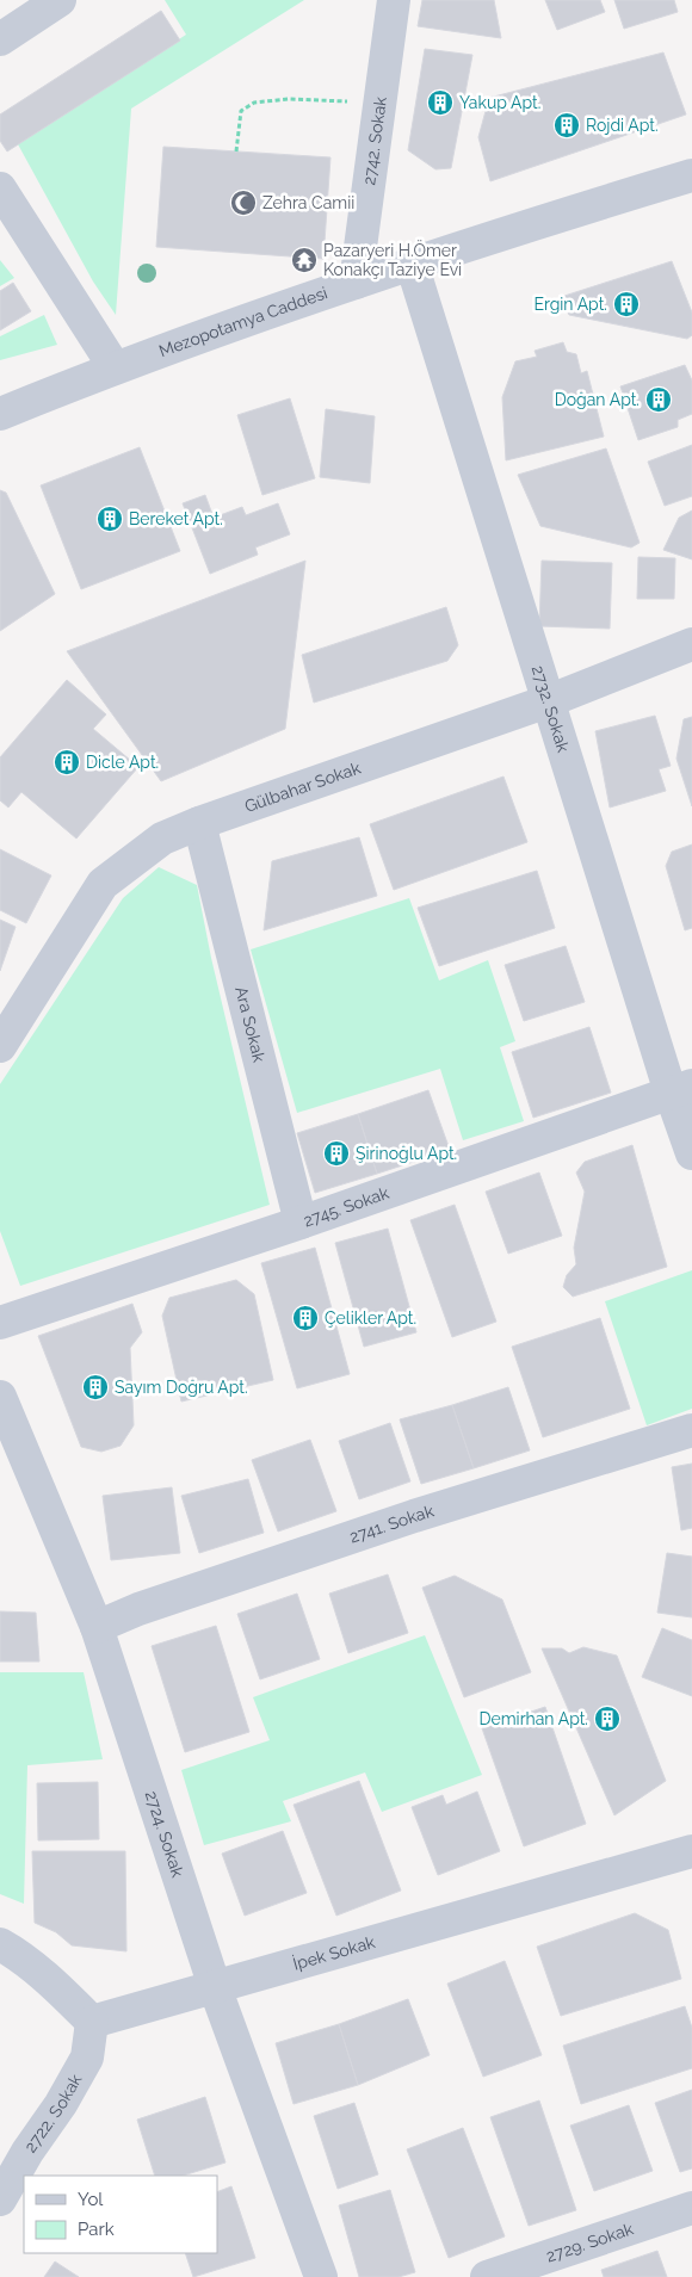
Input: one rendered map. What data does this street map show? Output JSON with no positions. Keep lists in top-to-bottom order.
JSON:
{
  "streets": {
    "street": [
      "2742. Sokak",
      "Mezopotamya Caddesi",
      "2732. Sokak",
      "Gülbahar Sokak",
      "Ara Sokak",
      "2745. Sokak",
      "2741. Sokak",
      "2724. Sokak",
      "İpek Sokak",
      "2722. Sokak",
      "2729. Sokak"
    ]
  },
  "crossings": [
    ["2742. Sokak", "Mezopotamya Caddesi"],
    ["Mezopotamya Caddesi", "2732. Sokak"],
    ["2732. Sokak", "Gülbahar Sokak"],
    ["2732. Sokak", "2745. Sokak"],
    ["Gülbahar Sokak", "Ara Sokak"],
    ["Ara Sokak", "2745. Sokak"],
    ["2741. Sokak", "2724. Sokak"],
    ["2724. Sokak", "İpek Sokak"],
    ["İpek Sokak", "2722. Sokak"]
  ],
  "places": {
    "building": [
      "Yakup Apt.",
      "Rojdi Apt.",
      "Ergin Apt.",
      "Doğan Apt.",
      "Bereket Apt.",
      "Dicle Apt.",
      "Şirinoğlu Apt.",
      "Çelikler Apt.",
      "Sayım Doğru Apt.",
      "Demirhan Apt."
    ],
    "mosque": ["Zehra Camii"],
    "temple": ["Pazaryeri H.Ömer Konakçı Taziye Evi"]
  },
  "legend": ["Yol", "Park"]
}
